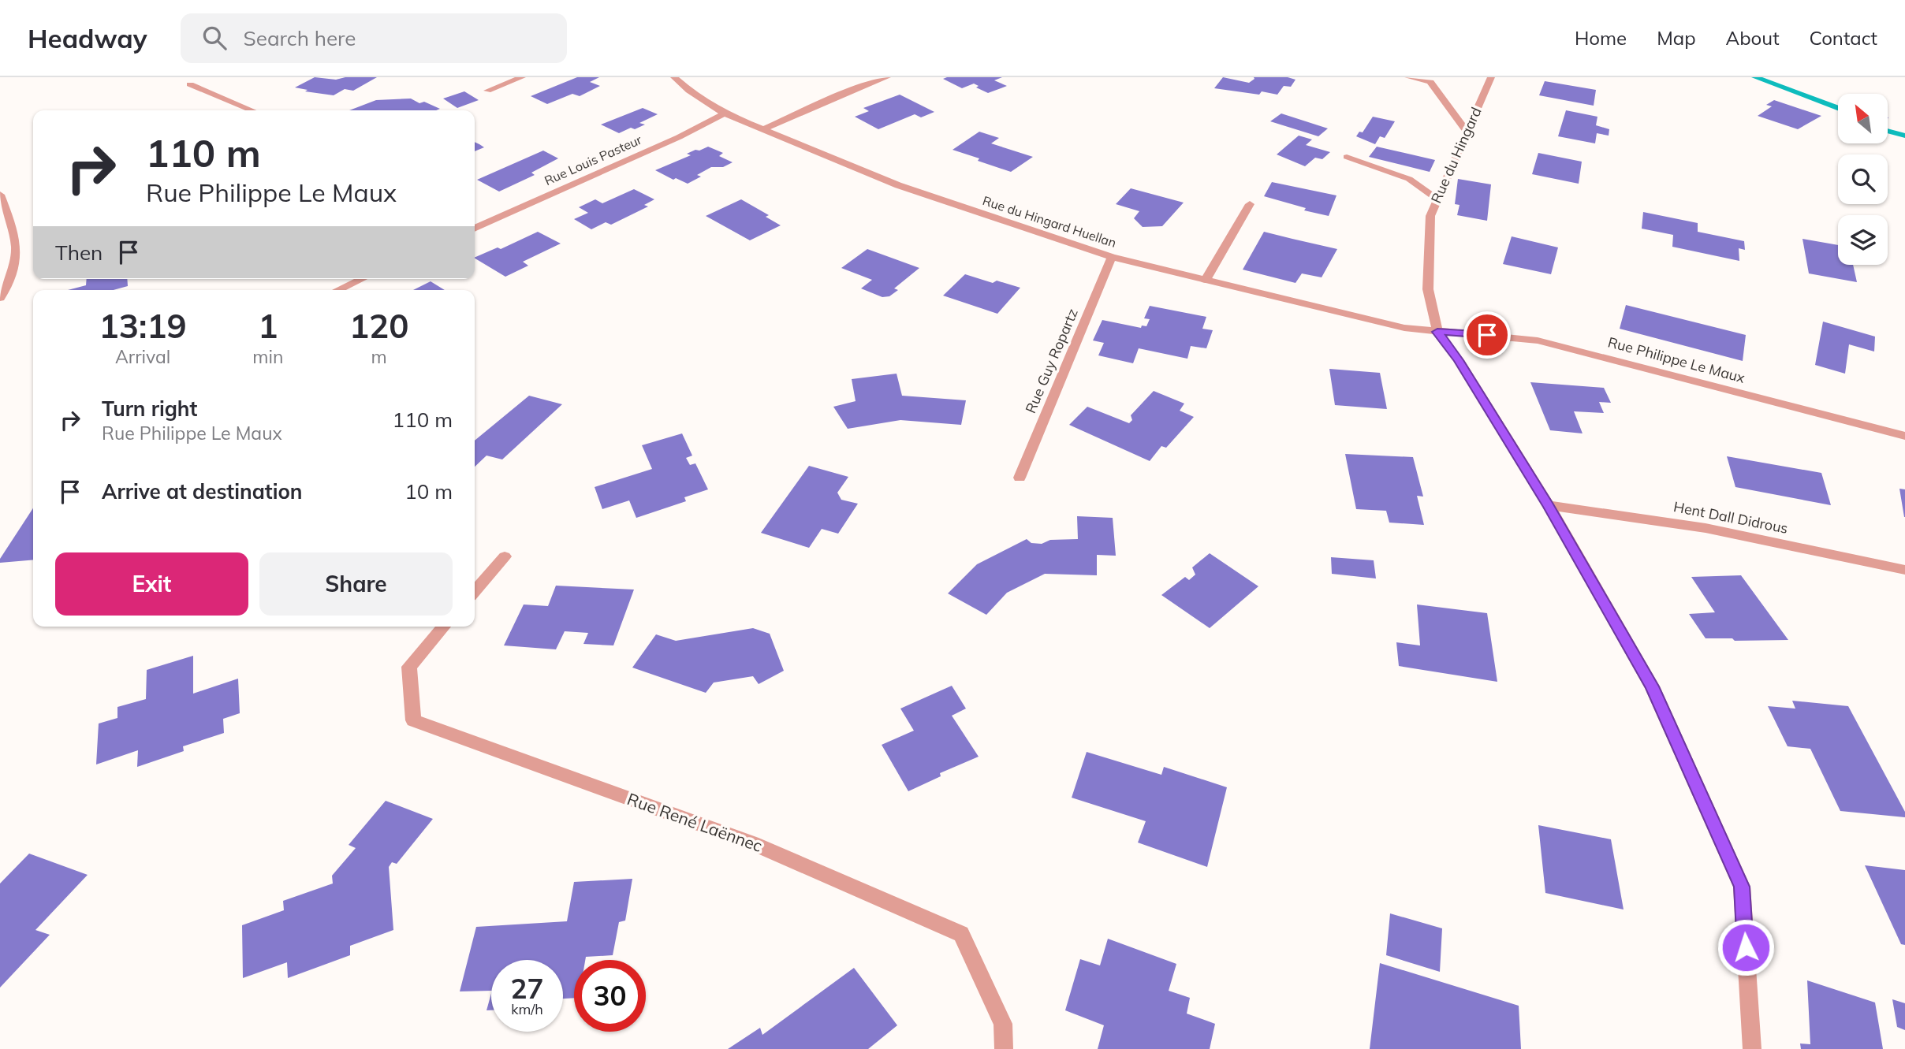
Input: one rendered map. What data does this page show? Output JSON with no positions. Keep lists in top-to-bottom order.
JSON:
{
  "streets": {
    "street": [
      "Rue du Hingard",
      "Rue Louis Pasteur",
      "Rue du Hingard Huellan",
      "Rue Philippe Le Maux",
      "Rue Guy Ropartz",
      "Hent Dall Didrous",
      "Rue René Laënnec"
    ]
  },
  "crossings": [
    ["Rue du Hingard", "Rue du Hingard Huellan"],
    ["Rue du Hingard", "Rue Philippe Le Maux"],
    ["Rue du Hingard", "Hent Dall Didrous"],
    ["Rue Louis Pasteur", "Rue du Hingard Huellan"],
    ["Rue du Hingard Huellan", "Rue Philippe Le Maux"],
    ["Rue du Hingard Huellan", "Rue Guy Ropartz"]
  ],
  "north": "top left",
  "page": {
    "header": "Headway",
    "search": "Search here",
    "nav": [
      "Home",
      "Map",
      "About",
      "Contact"
    ],
    "turn": ["110 m", "Rue Philippe Le Maux"],
    "then": "Then",
    "eta": [
      "13:19",
      "Arrival",
      "1",
      "min",
      "120",
      "m"
    ],
    "list": [
      {
        "name": "Turn right",
        "note": "Rue Philippe Le Maux",
        "value": "110 m"
      },
      {
        "name": "Arrive at destination",
        "value": "10 m"
      }
    ],
    "buttons": ["Exit", "Share"],
    "speed": "27 km/h",
    "limit": "30"
  }
}
